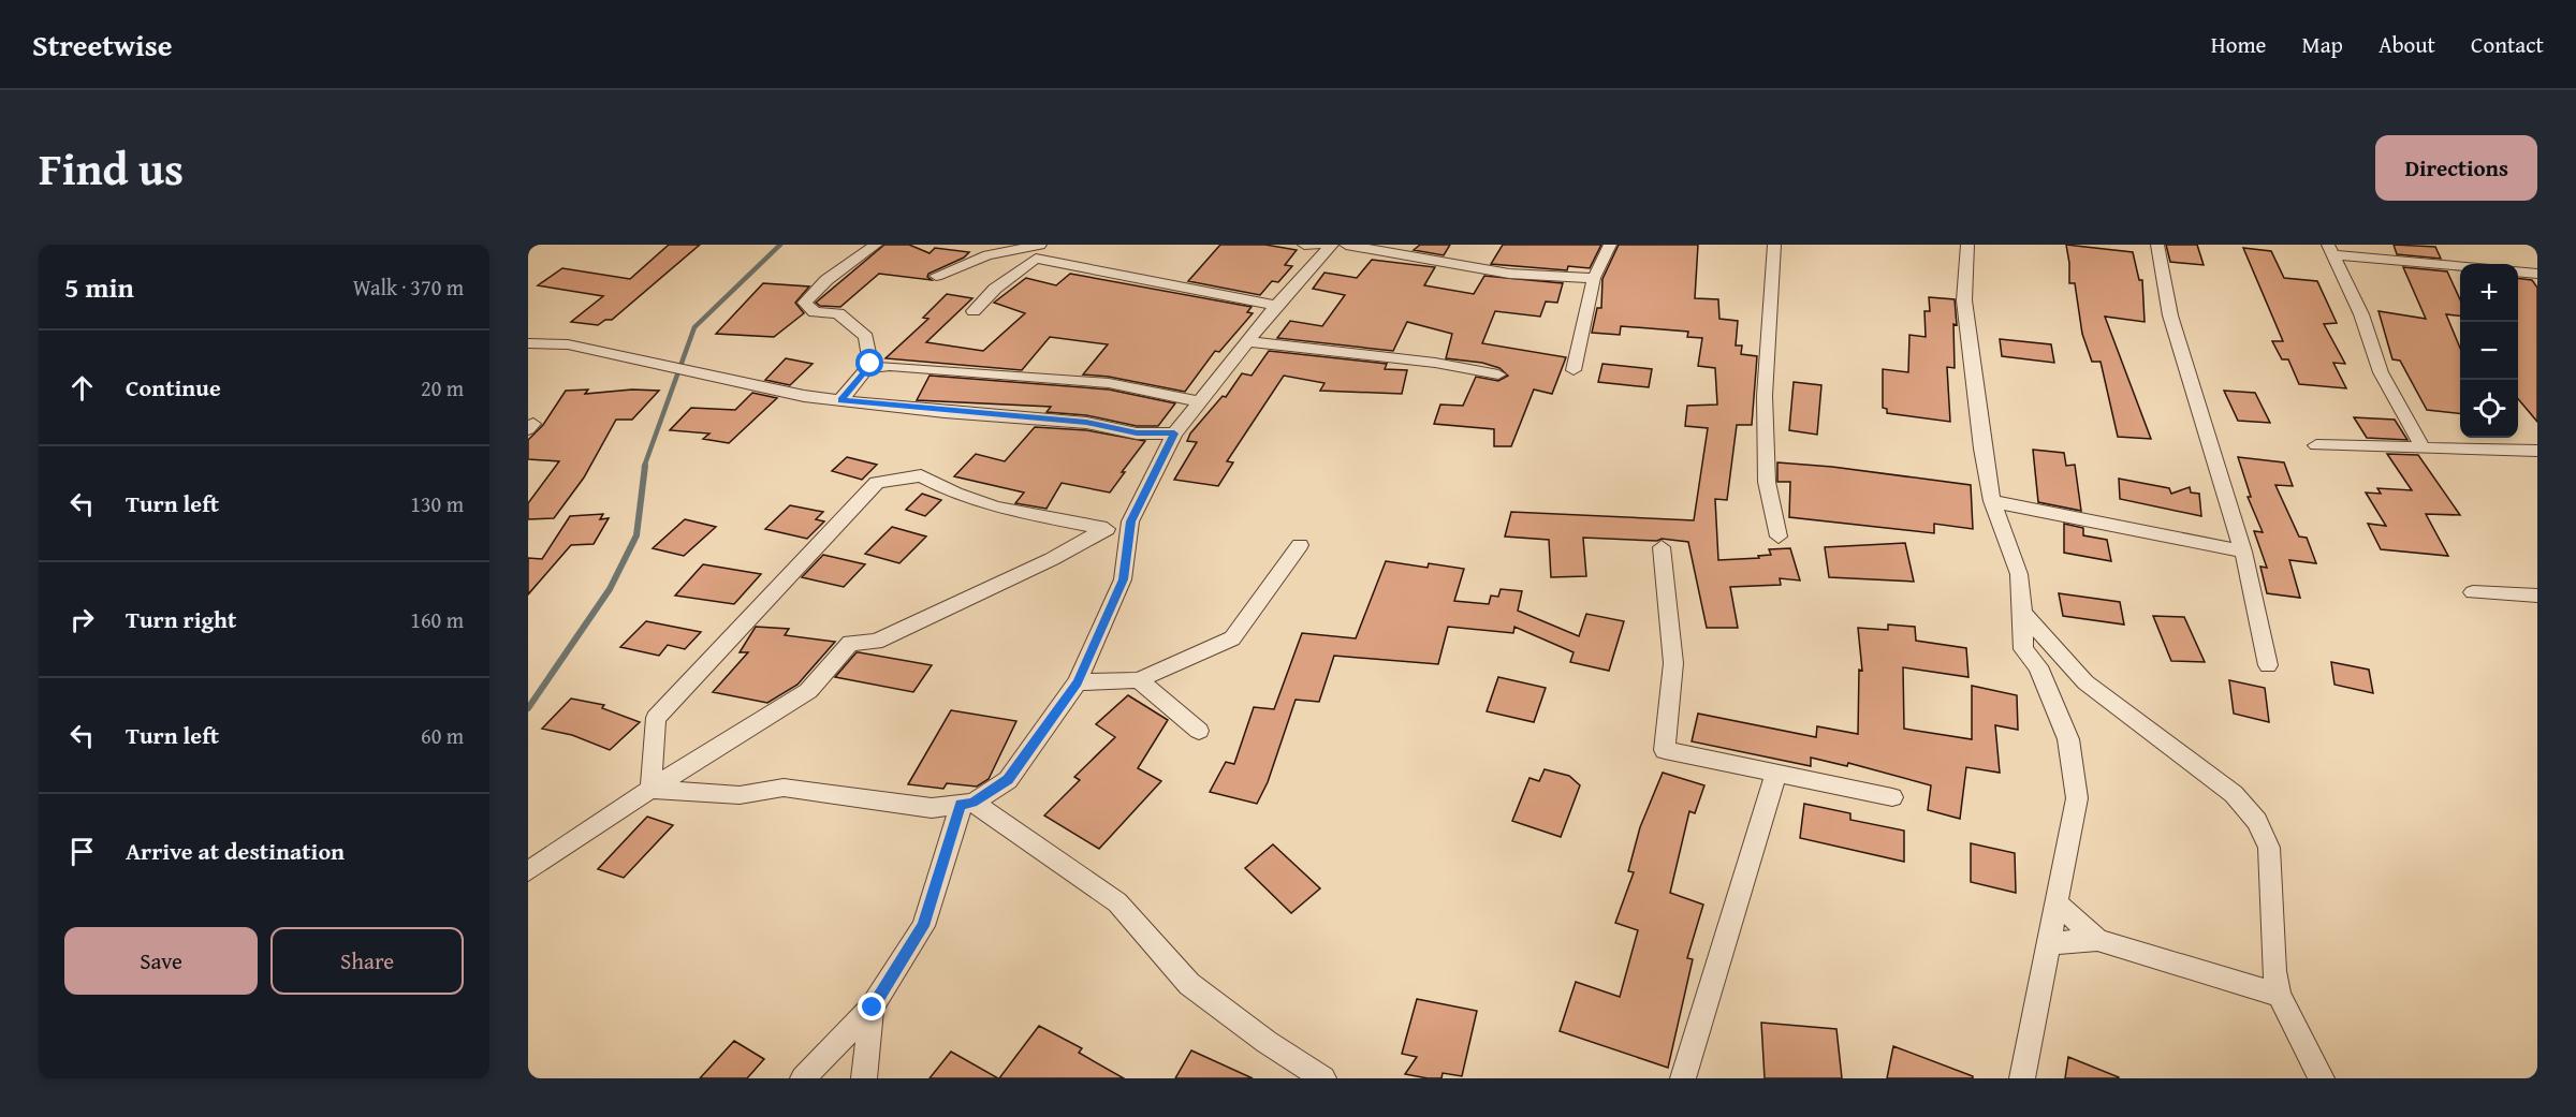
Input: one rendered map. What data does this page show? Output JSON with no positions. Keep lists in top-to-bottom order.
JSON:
{
  "page": {
    "header": "Streetwise",
    "nav": [
      "Home",
      "Map",
      "About",
      "Contact"
    ],
    "title": "Find us",
    "buttons": [
      "Directions",
      ["Save", "Share"]
    ],
    "heading": ["5 min", "Walk · 370 m"],
    "map_buttons": ["+", "−"],
    "list": [
      ["Continue", "20 m"],
      ["Turn left", "130 m"],
      ["Turn right", "160 m"],
      ["Turn left", "60 m"],
      "Arrive at destination"
    ]
  }
}
